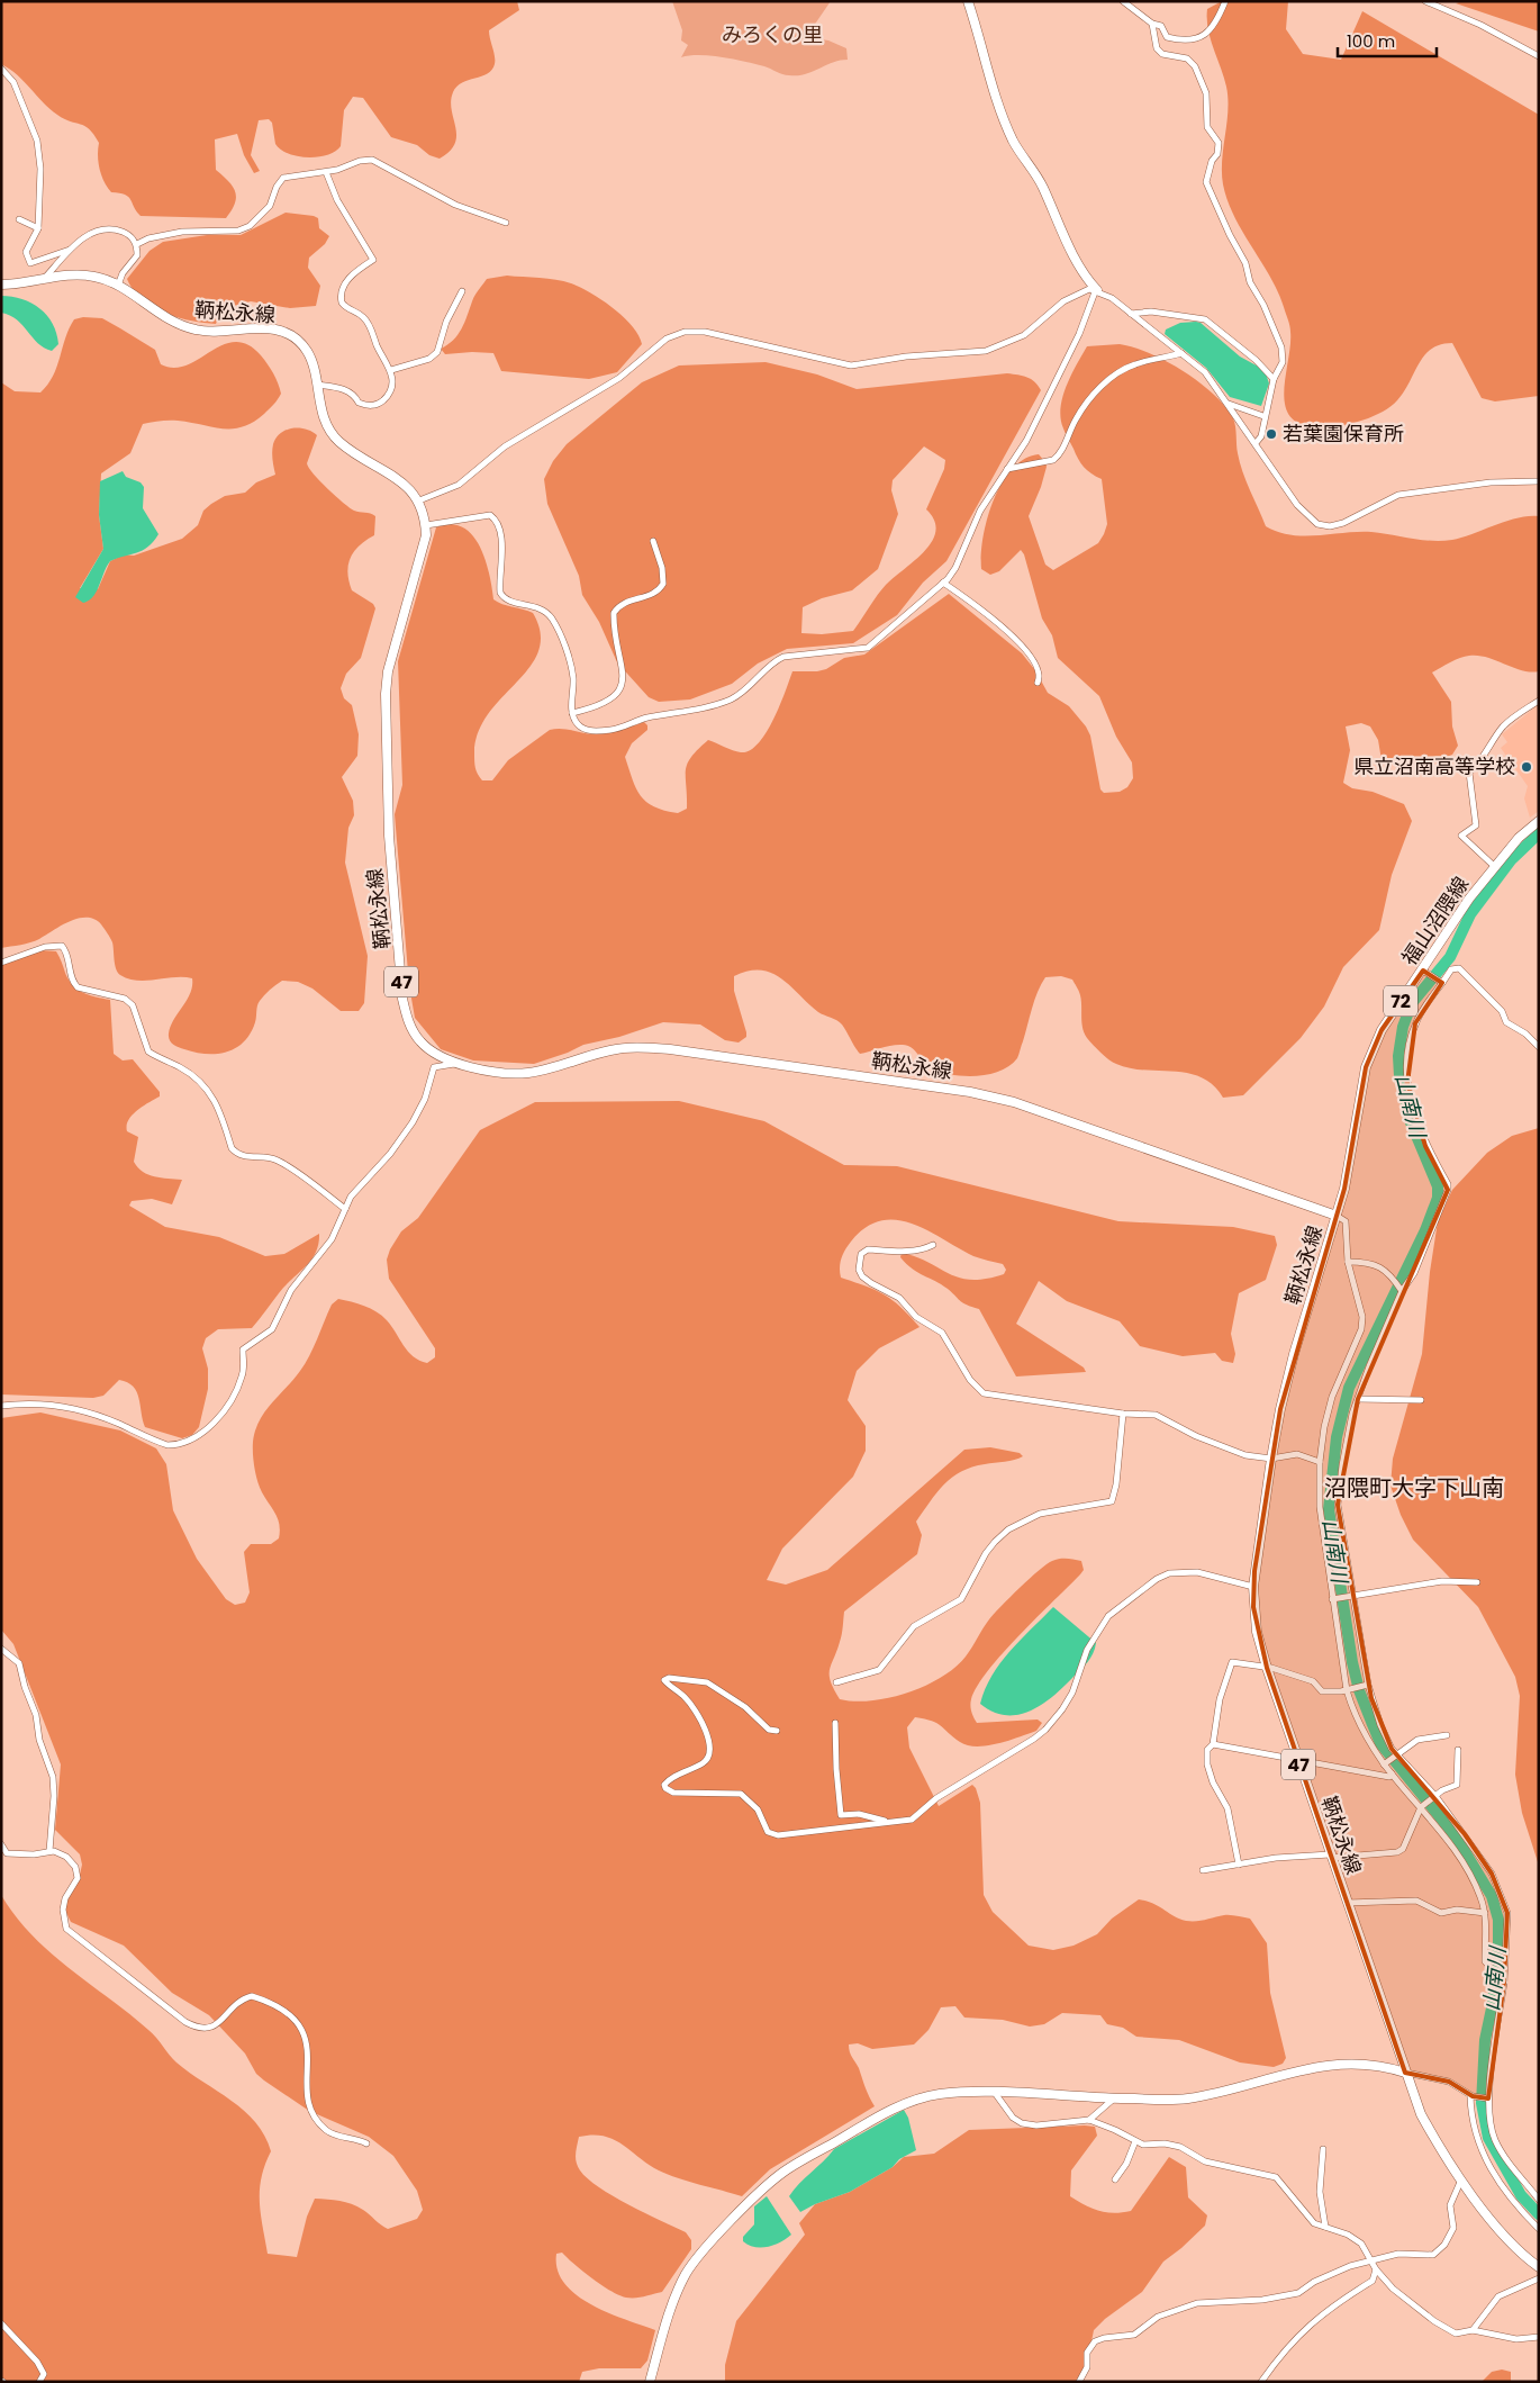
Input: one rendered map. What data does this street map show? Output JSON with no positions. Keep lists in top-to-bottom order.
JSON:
{
  "streets": {
    "main road": [
      "鞆松永線",
      "福山沼隈線",
      "47",
      "72"
    ]
  },
  "crossings": [
    ["鞆松永線", "福山沼隈線"]
  ],
  "districts": ["沼隈町大字下山南"],
  "water": ["山南川"],
  "parks": ["みろくの里"],
  "places": ["若葉園保育所", "県立沼南高等学校"],
  "scale_bar": "100 m"
}
